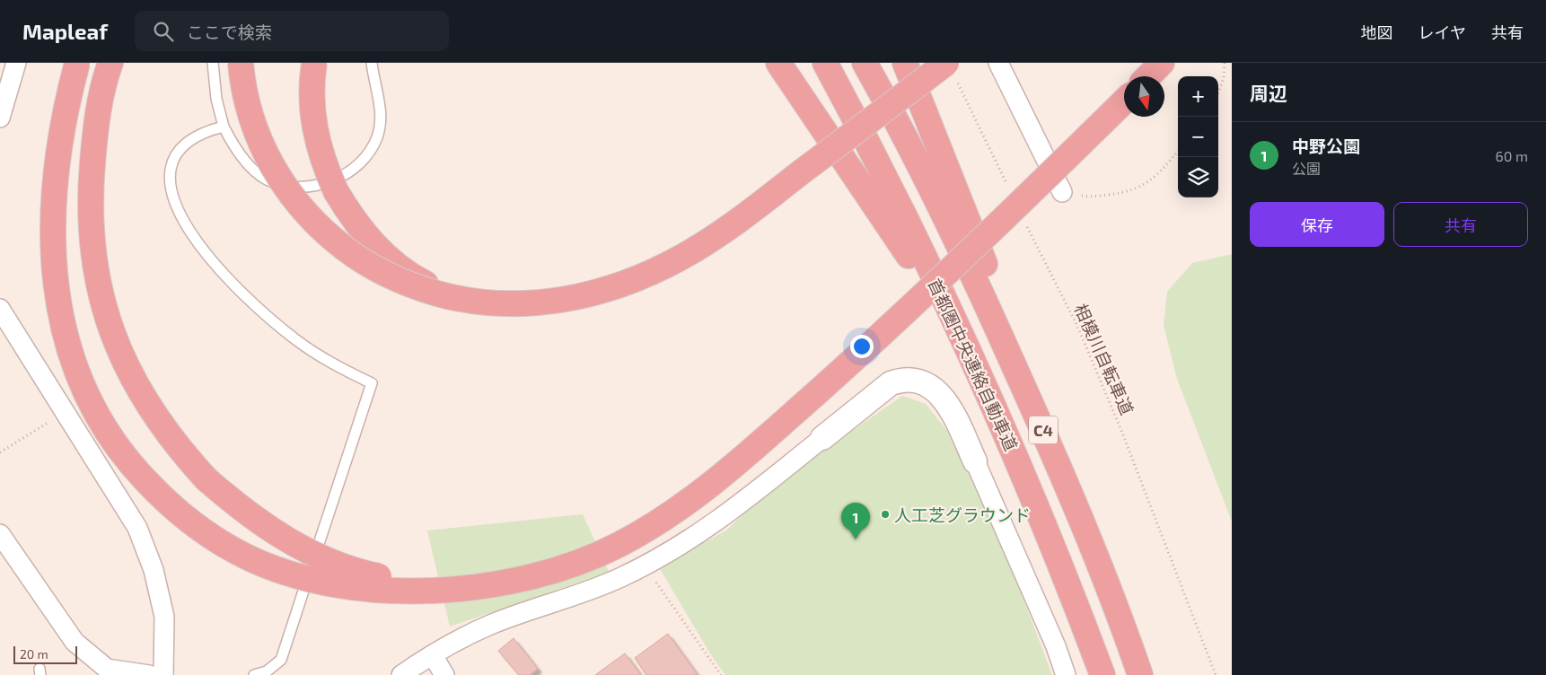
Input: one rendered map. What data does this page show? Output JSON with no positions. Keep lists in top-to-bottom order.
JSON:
{
  "streets": {
    "highway": ["首都圏中央連絡自動車道", "C4"],
    "path": ["相模川自転車道"]
  },
  "places": ["人工芝グラウンド"],
  "scale_bar": "20 m",
  "north": "bottom",
  "page": {
    "header": "Mapleaf",
    "search": "ここで検索",
    "nav": ["地図", "レイヤ", "共有"],
    "heading": "周辺",
    "map_buttons": ["+", "−"],
    "list": [
      {
        "mark": "1",
        "name": "中野公園",
        "note": "公園",
        "value": "60 m"
      }
    ],
    "buttons": ["保存", "共有"],
    "pins": "1",
    "scale": "20 m"
  }
}
